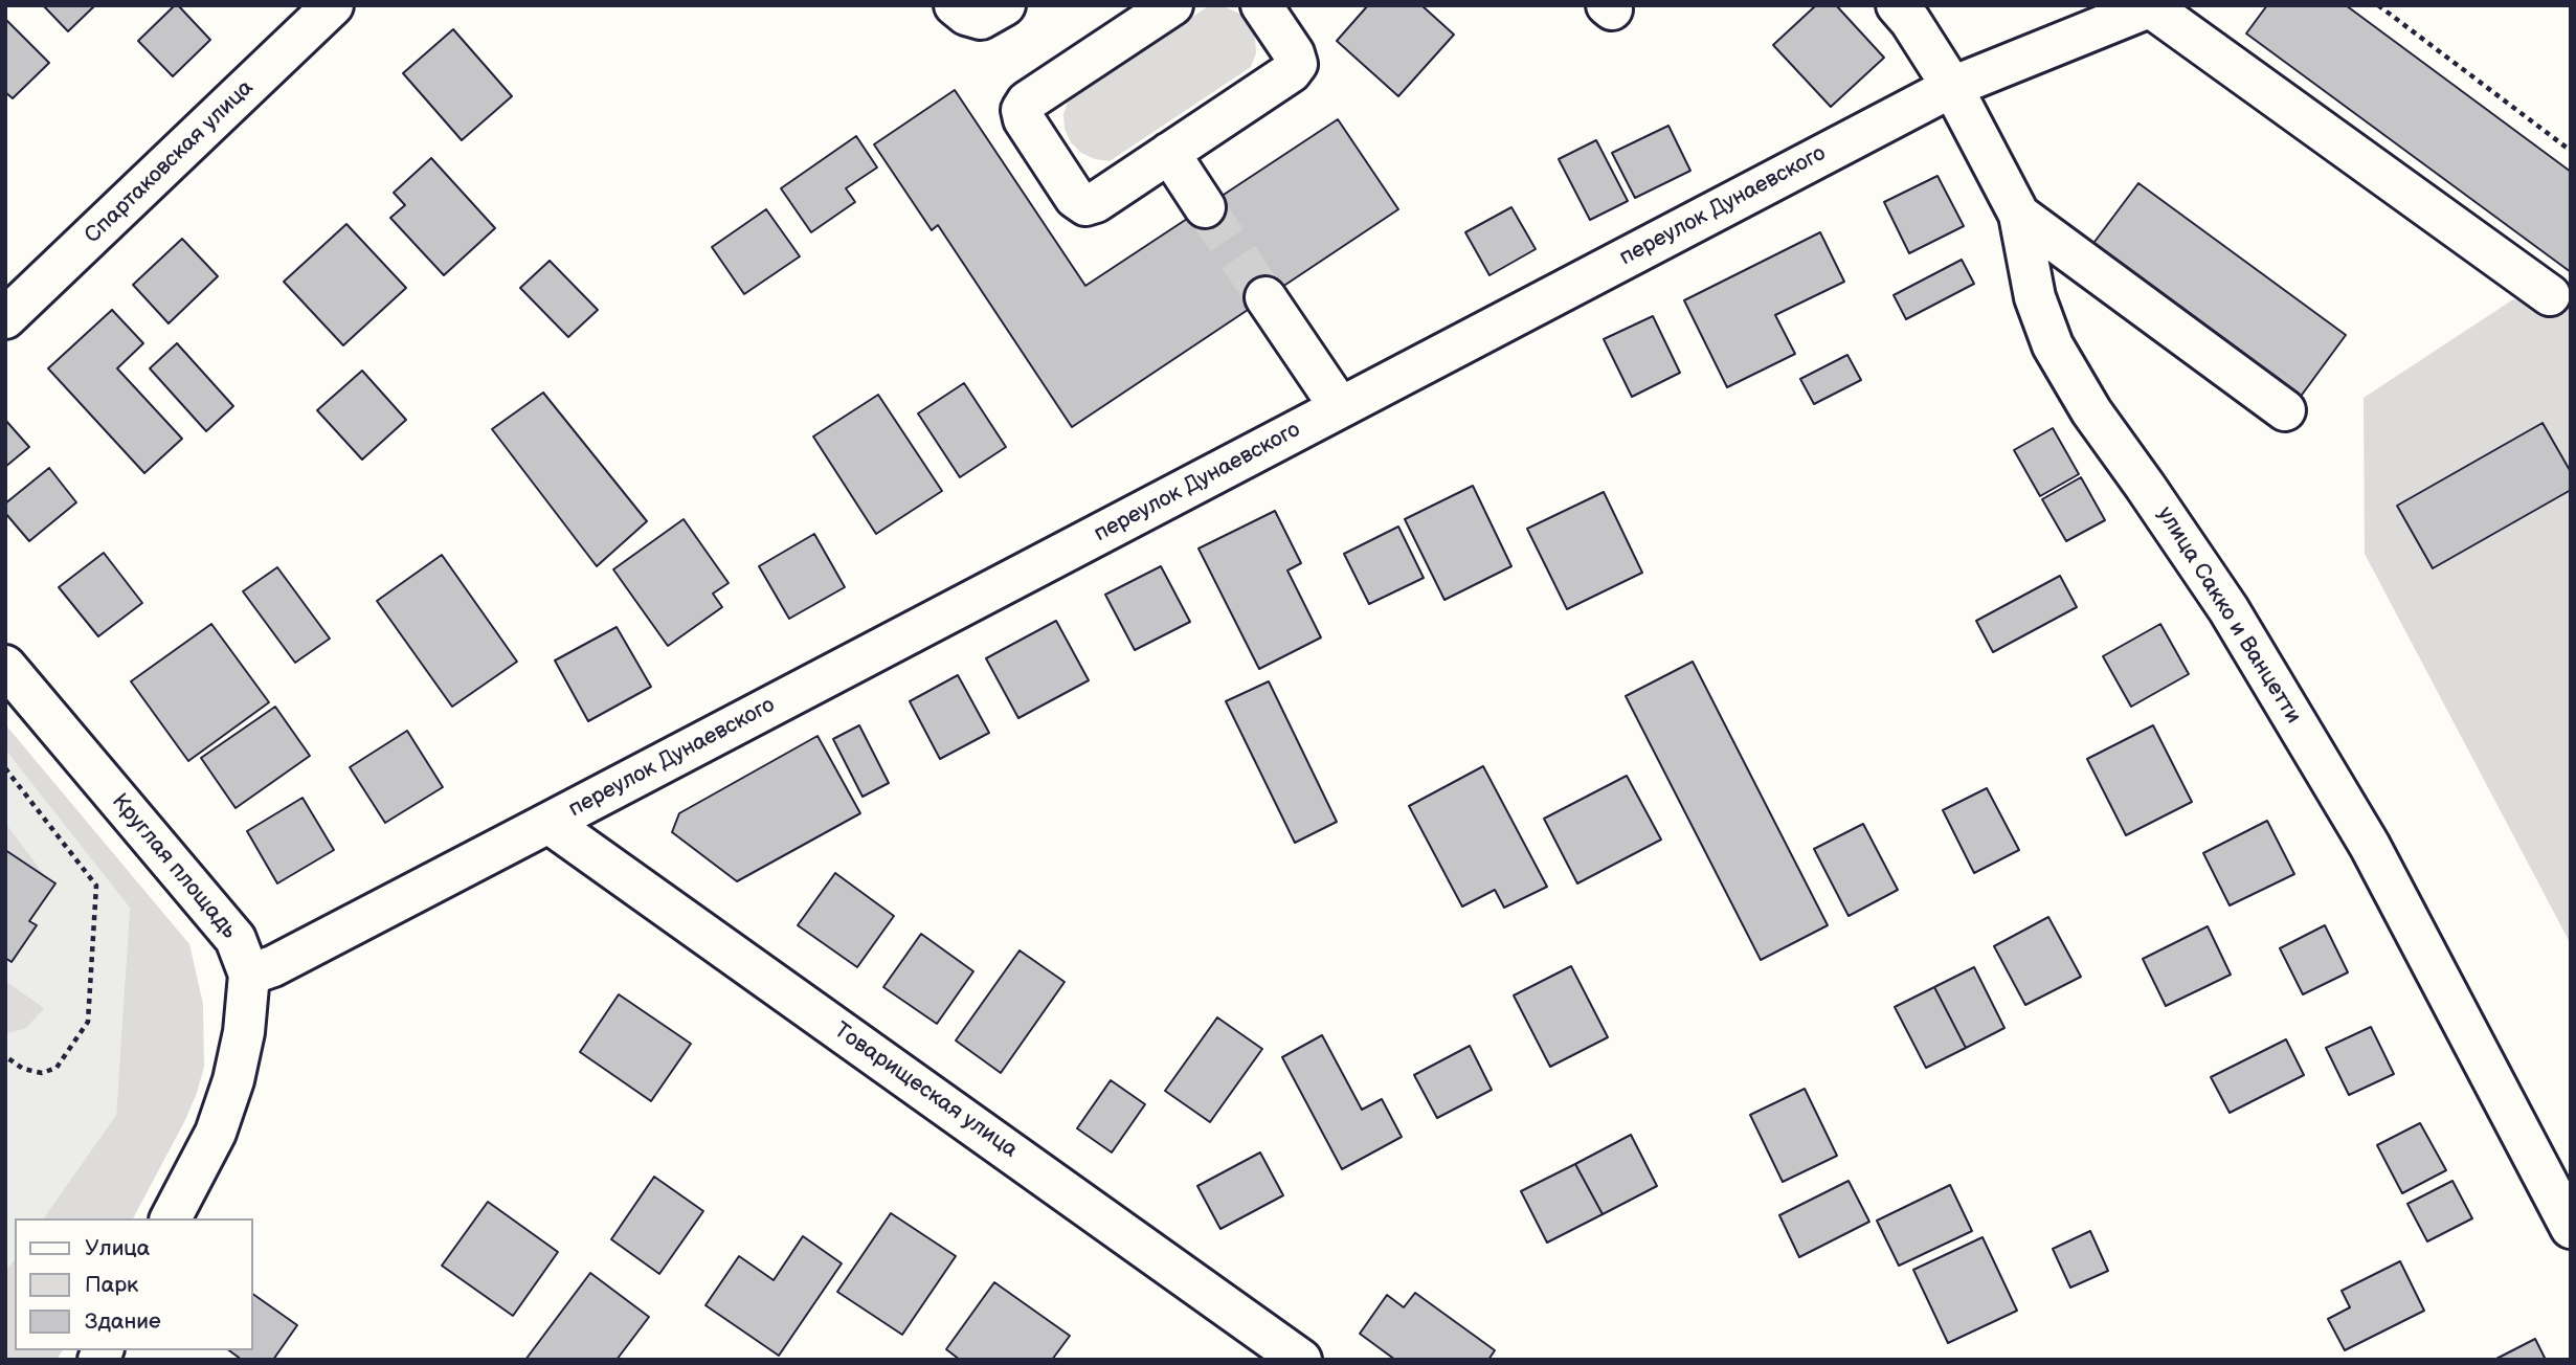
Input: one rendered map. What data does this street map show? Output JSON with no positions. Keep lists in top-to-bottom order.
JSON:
{
  "streets": {
    "street": [
      "Спартаковская улица",
      "переулок Дунаевского",
      "улица Сакко и Ванцетти",
      "Круглая площадь",
      "Товарищеская улица"
    ]
  },
  "crossings": [
    ["переулок Дунаевского", "улица Сакко и Ванцетти"],
    ["переулок Дунаевского", "Круглая площадь"],
    ["переулок Дунаевского", "Товарищеская улица"]
  ],
  "legend": ["Улица", "Парк", "Здание"]
}
